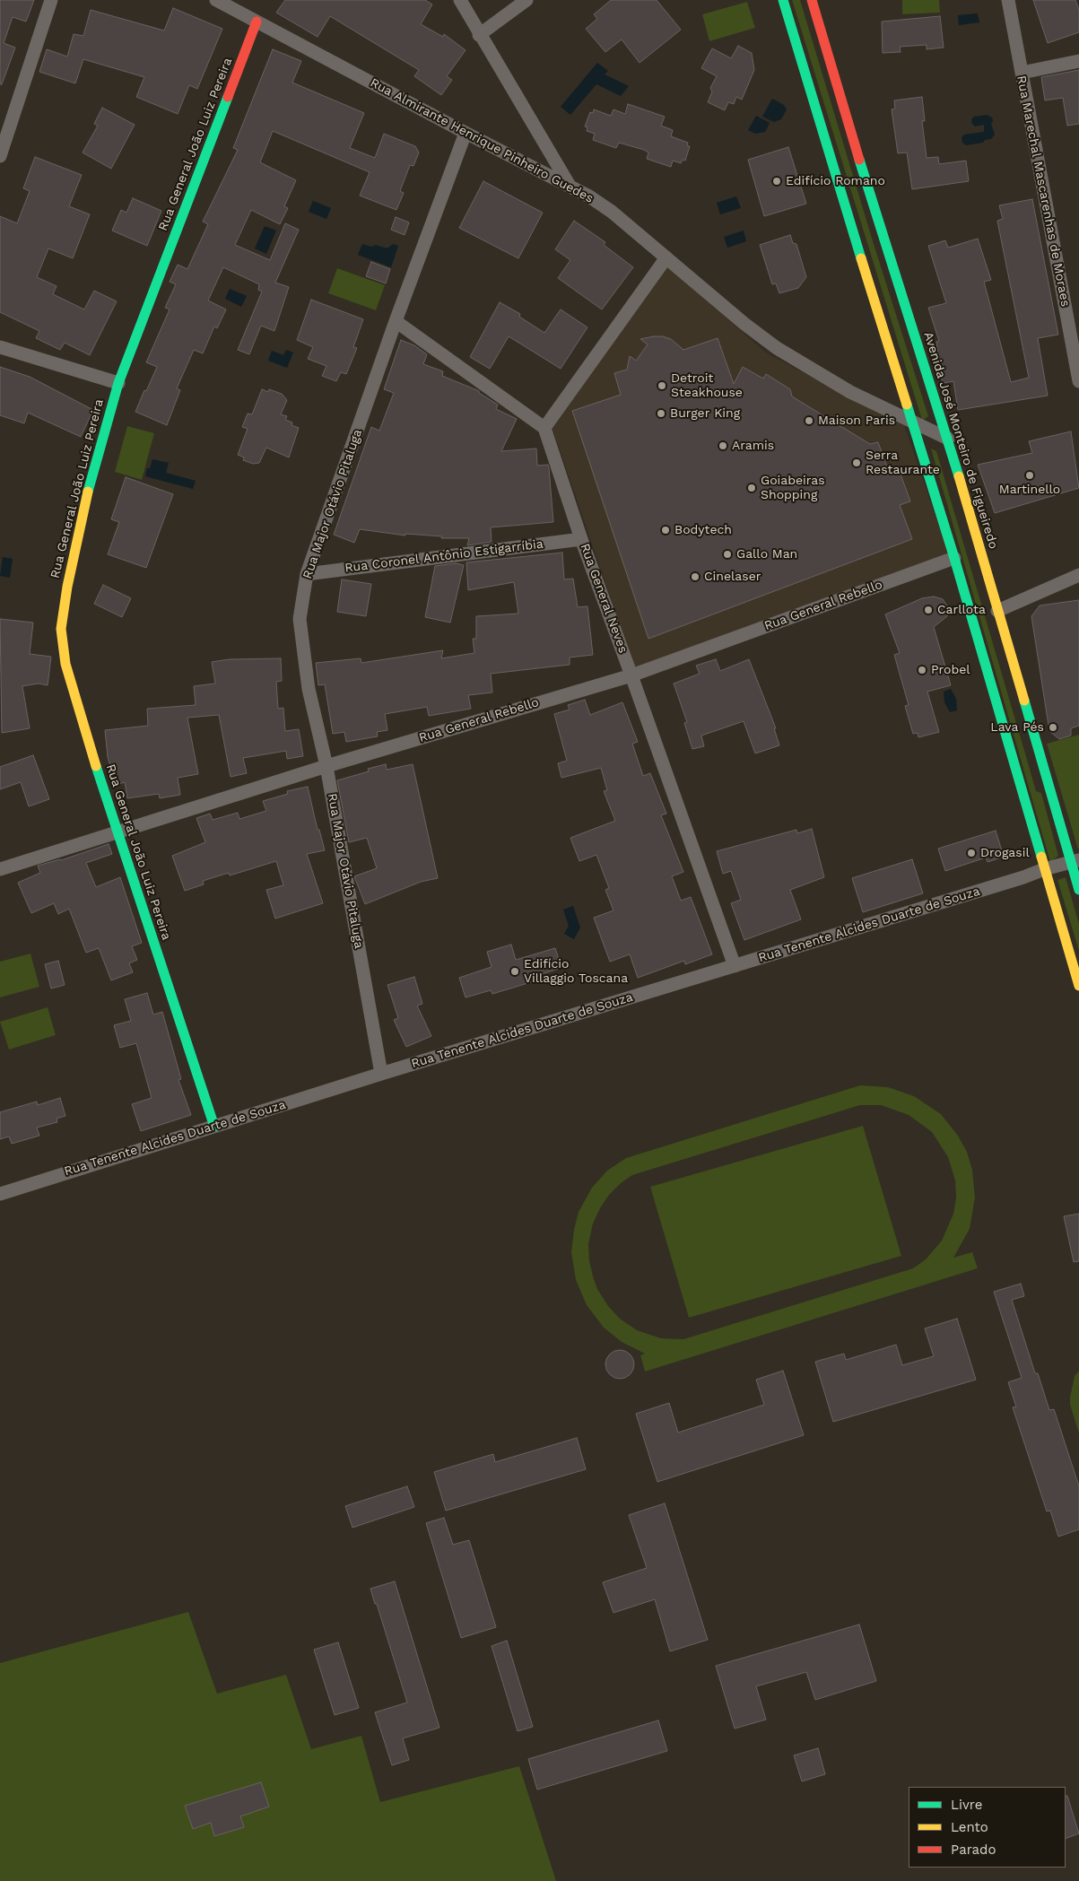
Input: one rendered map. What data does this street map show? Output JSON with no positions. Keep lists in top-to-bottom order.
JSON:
{
  "streets": {
    "main road": ["Rua General João Luiz Pereira", "Avenida José Monteiro de Figueiredo"],
    "street": [
      "Rua Almirante Henrique Pinheiro Guedes",
      "Rua Marechal Mascarenhas de Moraes",
      "Rua Major Otávio Pitaluga",
      "Rua Coronel Antônio Estigarríbia",
      "Rua General Neves",
      "Rua General Rebello",
      "Rua Tenente Alcides Duarte de Souza"
    ]
  },
  "crossings": [
    ["Rua Almirante Henrique Pinheiro Guedes", "Rua General João Luiz Pereira"],
    ["Rua Almirante Henrique Pinheiro Guedes", "Avenida José Monteiro de Figueiredo"],
    ["Rua Almirante Henrique Pinheiro Guedes", "Rua Major Otávio Pitaluga"],
    ["Rua General João Luiz Pereira", "Rua General Rebello"],
    ["Rua General João Luiz Pereira", "Rua Tenente Alcides Duarte de Souza"],
    ["Avenida José Monteiro de Figueiredo", "Rua Tenente Alcides Duarte de Souza"],
    ["Rua Major Otávio Pitaluga", "Rua Coronel Antônio Estigarríbia"],
    ["Rua Major Otávio Pitaluga", "Rua General Rebello"],
    ["Rua Major Otávio Pitaluga", "Rua Tenente Alcides Duarte de Souza"],
    ["Rua Coronel Antônio Estigarríbia", "Rua General Neves"],
    ["Rua General Neves", "Rua General Rebello"],
    ["Rua General Neves", "Rua Tenente Alcides Duarte de Souza"]
  ],
  "places": [
    "Edifício Romano",
    "Detroit Steakhouse",
    "Burger King",
    "Maison Paris",
    "Aramis",
    "Serra Restaurante",
    "Martinello",
    "Goiabeiras Shopping",
    "Bodytech",
    "Gallo Man",
    "Cinelaser",
    "Carllota",
    "Probel",
    "Lava Pés",
    "Drogasil",
    "Edifício Villaggio Toscana"
  ],
  "legend": ["Livre", "Lento", "Parado"]
}
